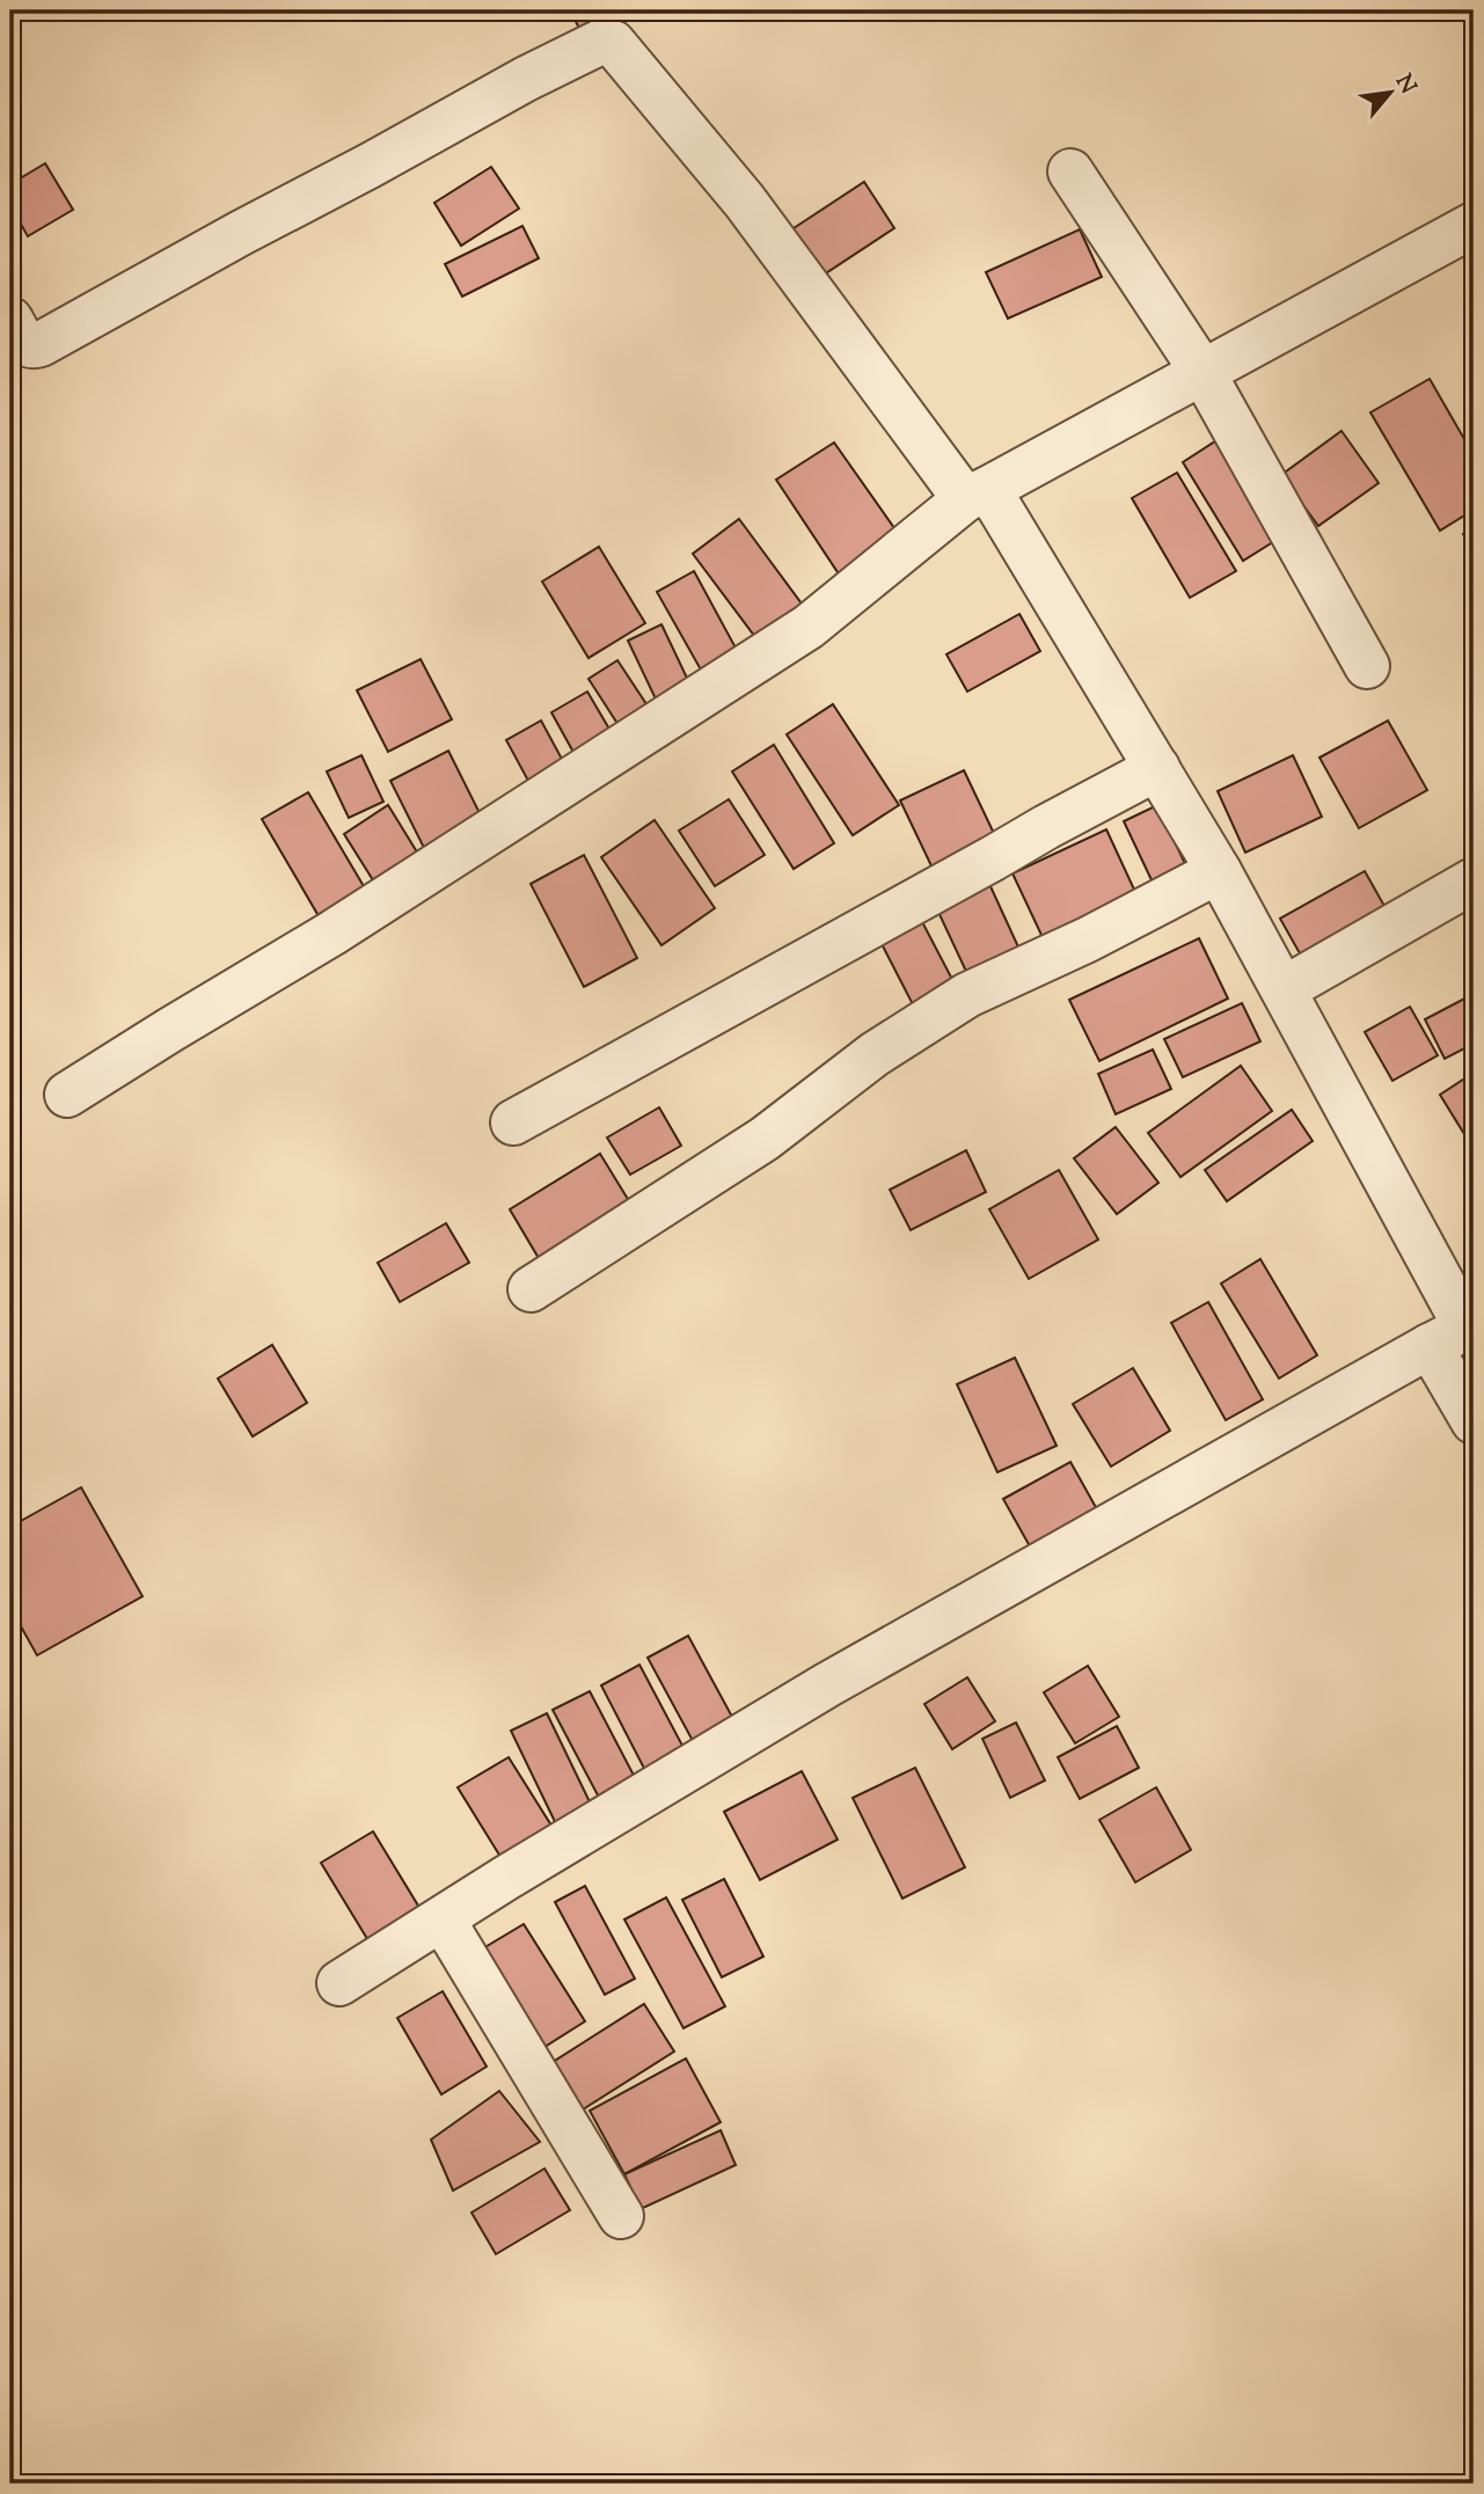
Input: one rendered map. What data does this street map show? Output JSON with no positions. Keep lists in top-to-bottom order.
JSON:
{
  "north": "top right"
}
